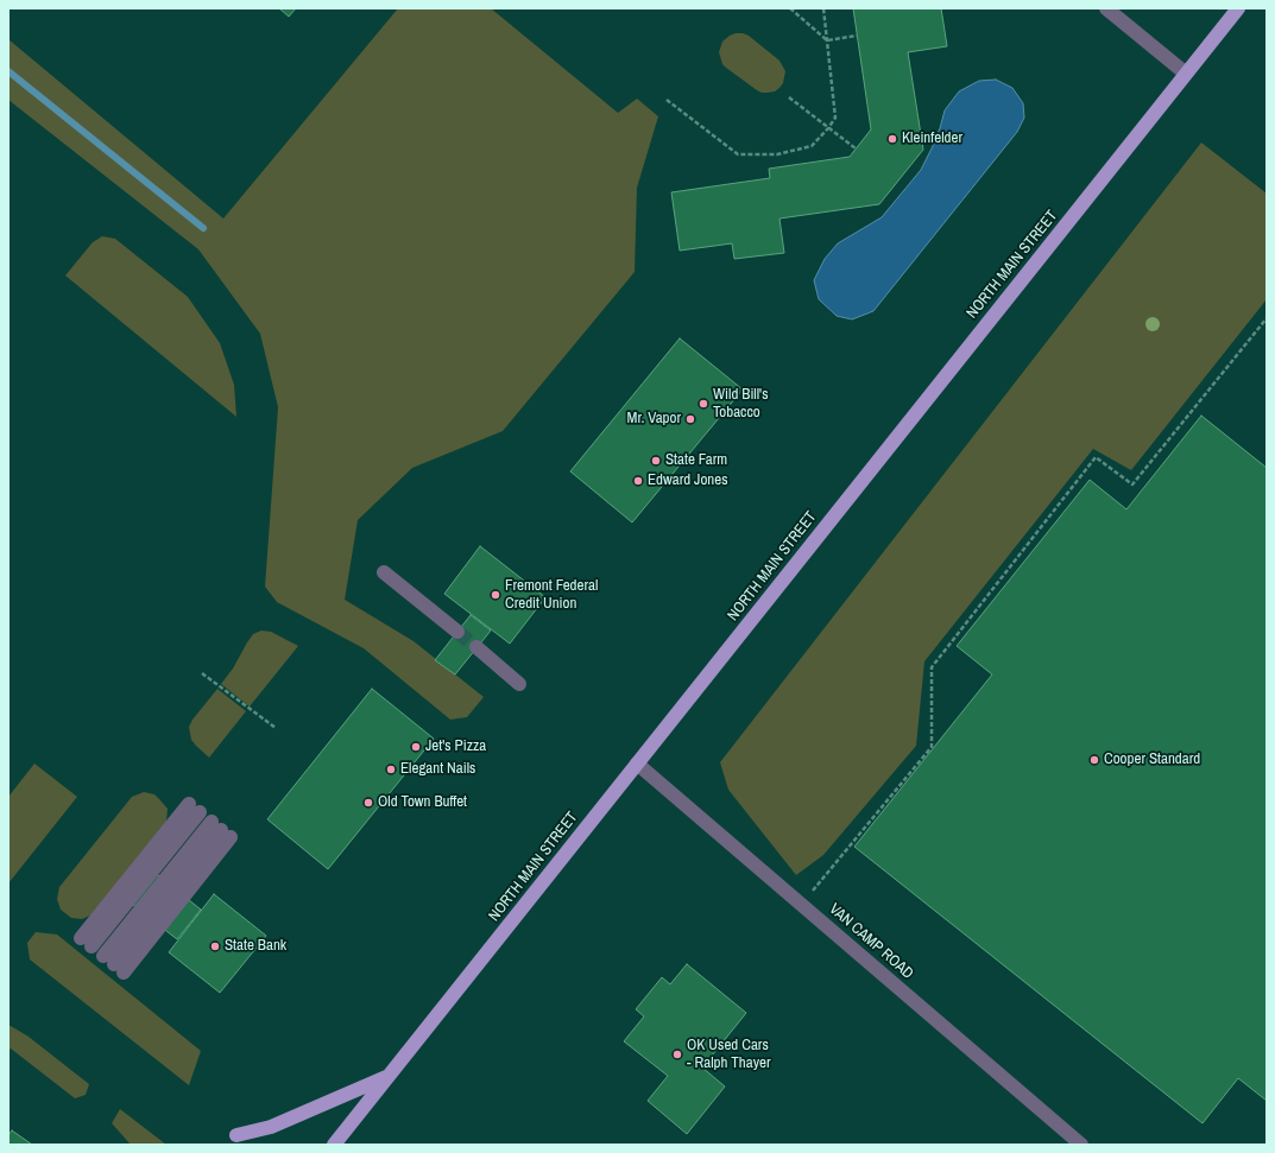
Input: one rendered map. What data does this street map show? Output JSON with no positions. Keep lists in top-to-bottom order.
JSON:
{
  "streets": {
    "main road": ["NORTH MAIN STREET"],
    "street": ["VAN CAMP ROAD"]
  },
  "crossings": [
    ["NORTH MAIN STREET", "VAN CAMP ROAD"]
  ],
  "places": [
    "Kleinfelder",
    "Wild Bill's Tobacco",
    "Mr. Vapor",
    "State Farm",
    "Edward Jones",
    "Fremont Federal Credit Union",
    "Jet's Pizza",
    "Cooper Standard",
    "Elegant Nails",
    "Old Town Buffet",
    "State Bank",
    "OK Used Cars - Ralph Thayer"
  ]
}
